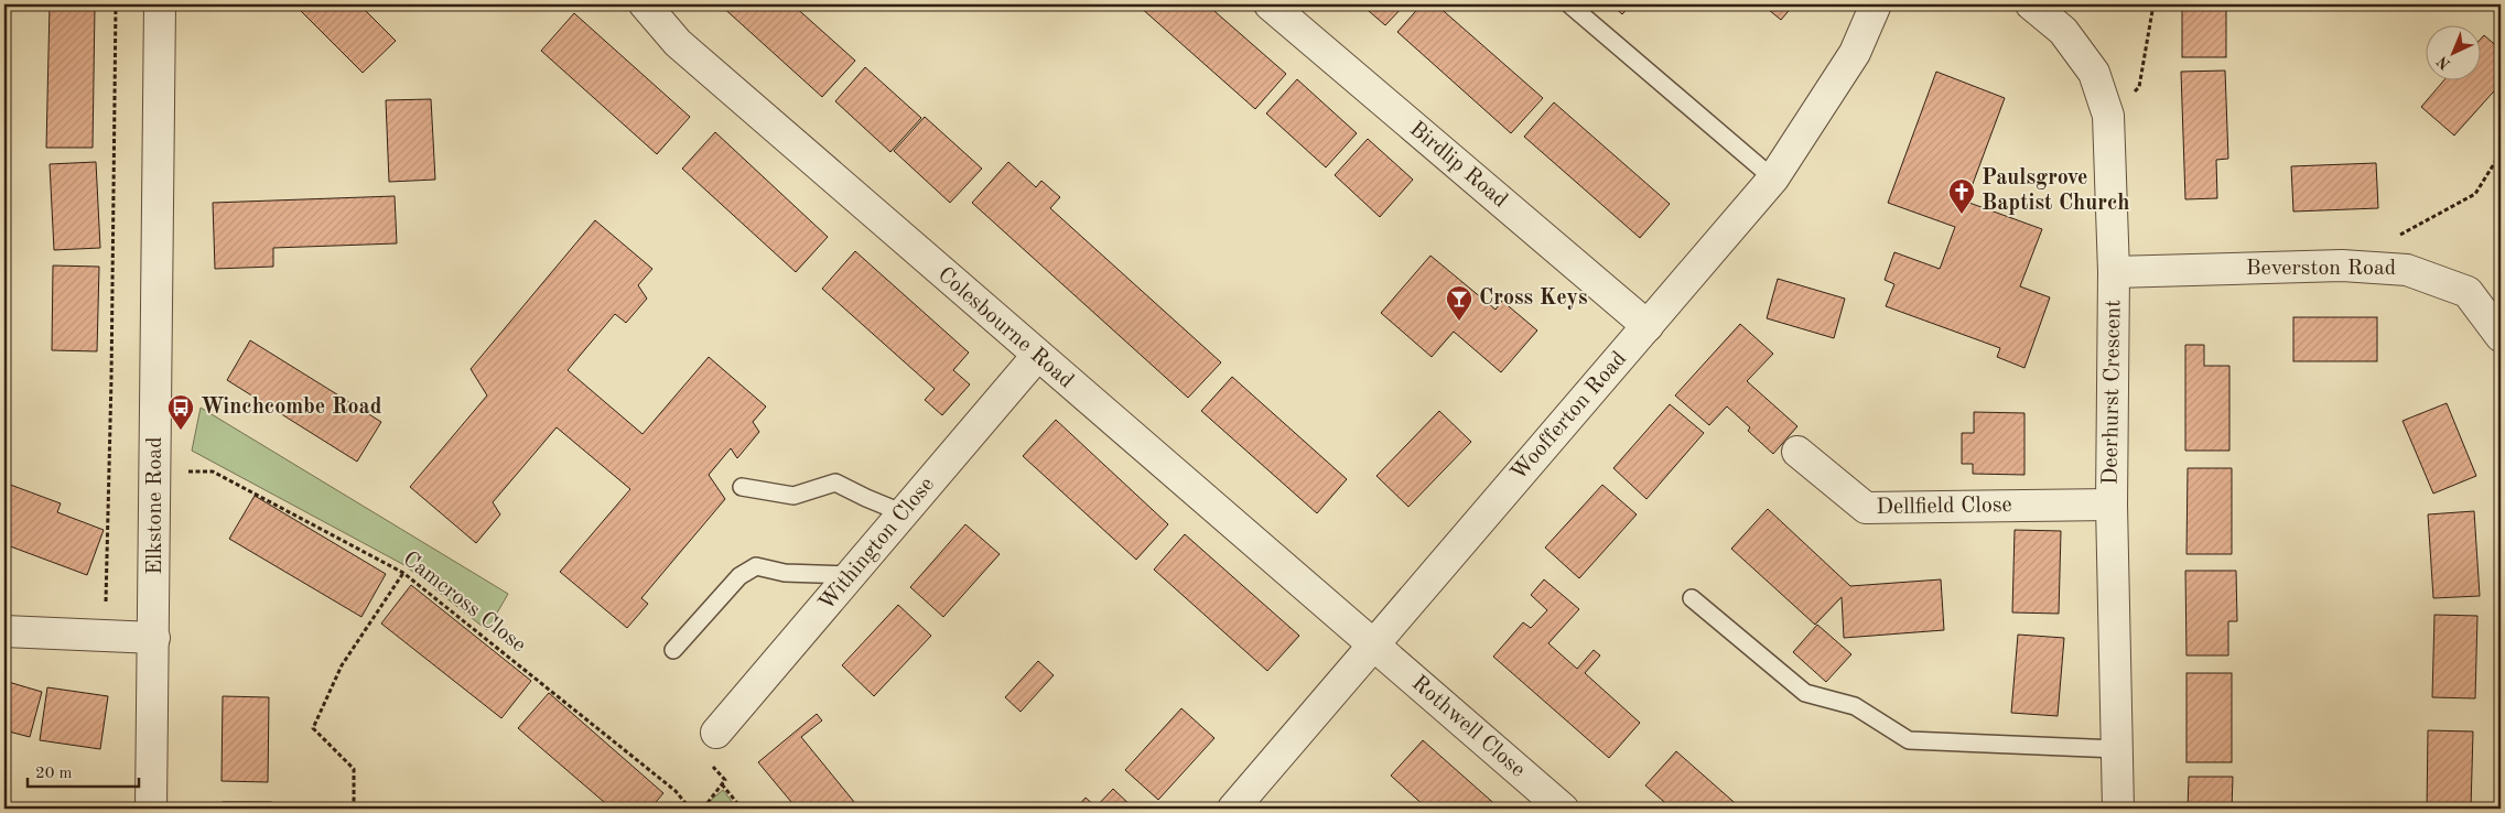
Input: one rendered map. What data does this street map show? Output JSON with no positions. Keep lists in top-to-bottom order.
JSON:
{
  "streets": {
    "street": [
      "Birdlip Road",
      "Beverston Road",
      "Colesbourne Road",
      "Deerhurst Crescent",
      "Woofferton Road",
      "Elkstone Road",
      "Dellfield Close",
      "Withington Close",
      "Rothwell Close"
    ],
    "path": ["Camcross Close"]
  },
  "crossings": [
    ["Birdlip Road", "Woofferton Road"],
    ["Beverston Road", "Deerhurst Crescent"],
    ["Colesbourne Road", "Woofferton Road"],
    ["Colesbourne Road", "Withington Close"],
    ["Colesbourne Road", "Rothwell Close"],
    ["Deerhurst Crescent", "Dellfield Close"],
    ["Woofferton Road", "Rothwell Close"],
    ["Elkstone Road", "Camcross Close"]
  ],
  "places": {
    "church": ["Paulsgrove Baptist Church"],
    "bar": ["Cross Keys"],
    "bus stop": ["Winchcombe Road"]
  },
  "scale_bar": "20 m",
  "north": "bottom left"
}
